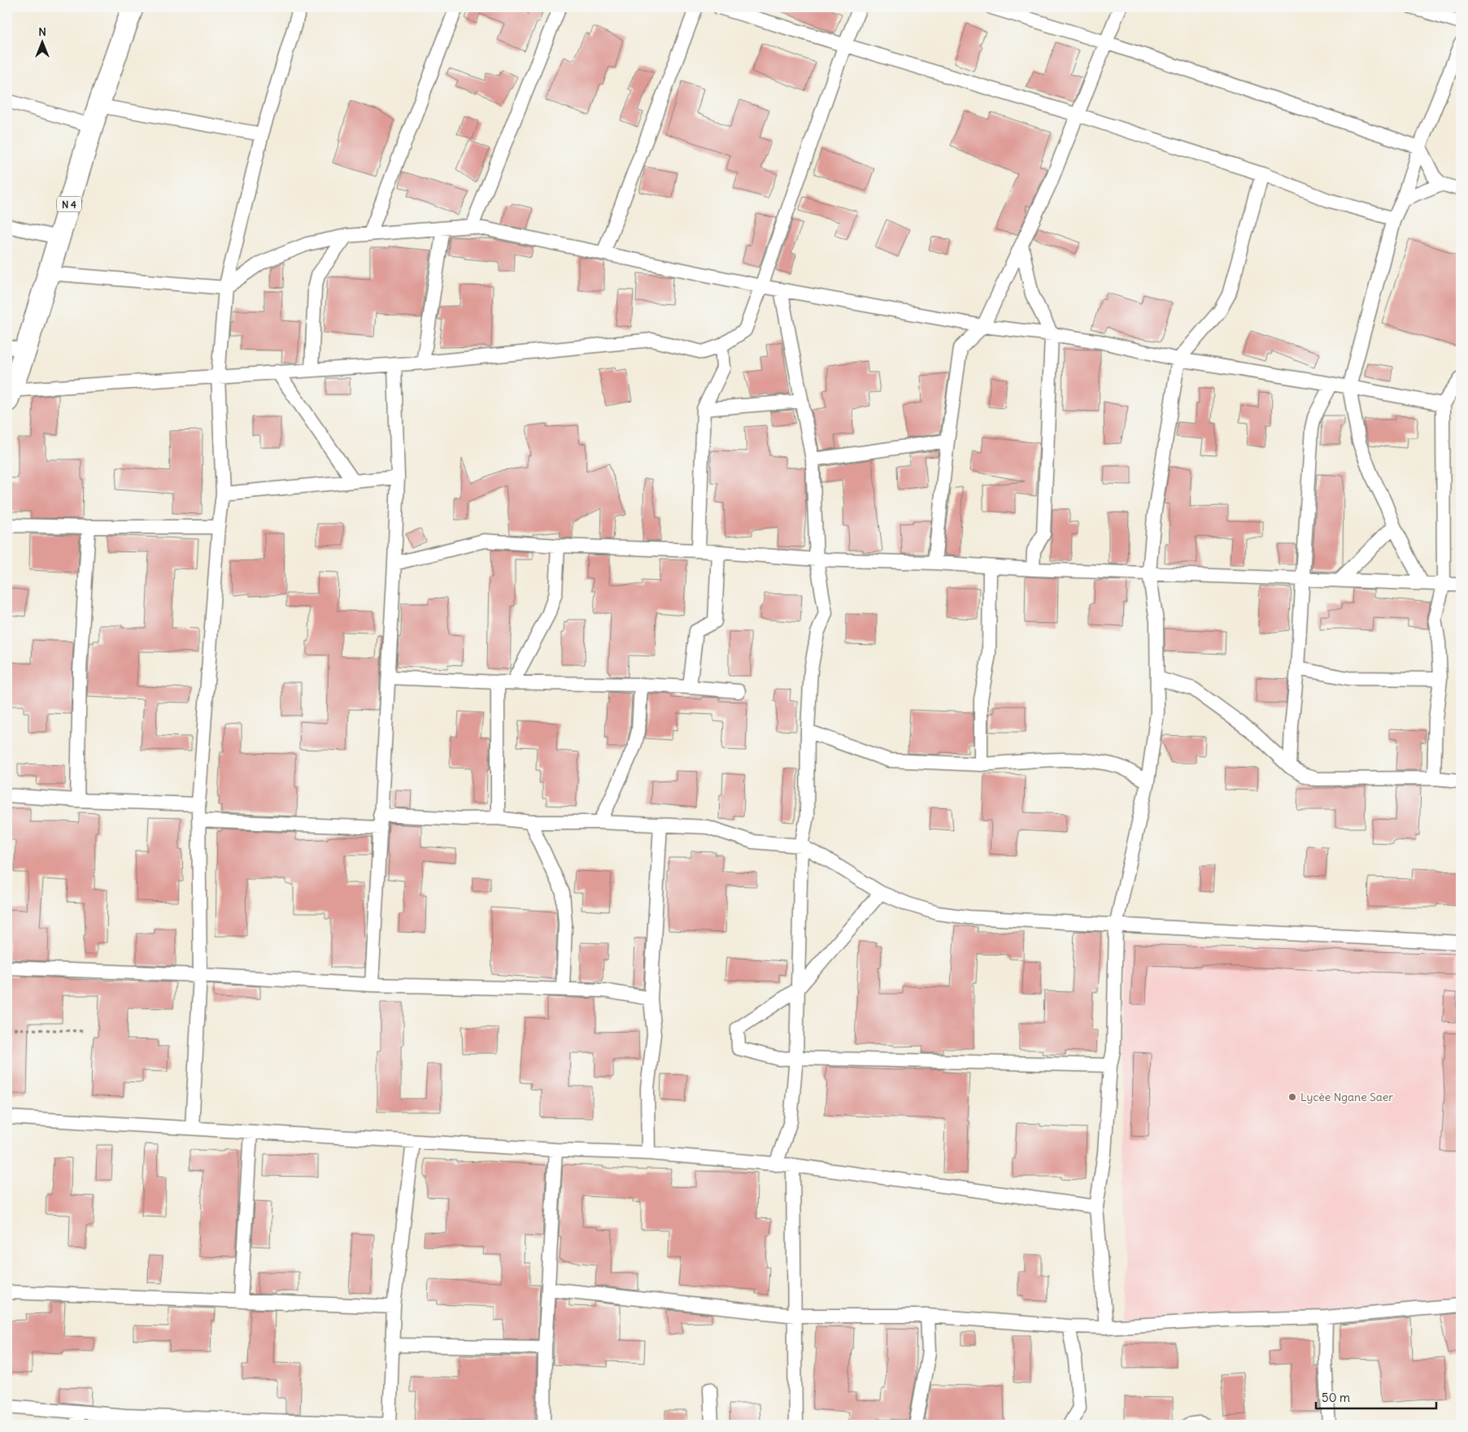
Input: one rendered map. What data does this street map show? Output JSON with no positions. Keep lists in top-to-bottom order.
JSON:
{
  "streets": {
    "main road": ["N 4"]
  },
  "places": ["Lycèe Ngane Saer"],
  "scale_bar": "50 m",
  "north": "top"
}
